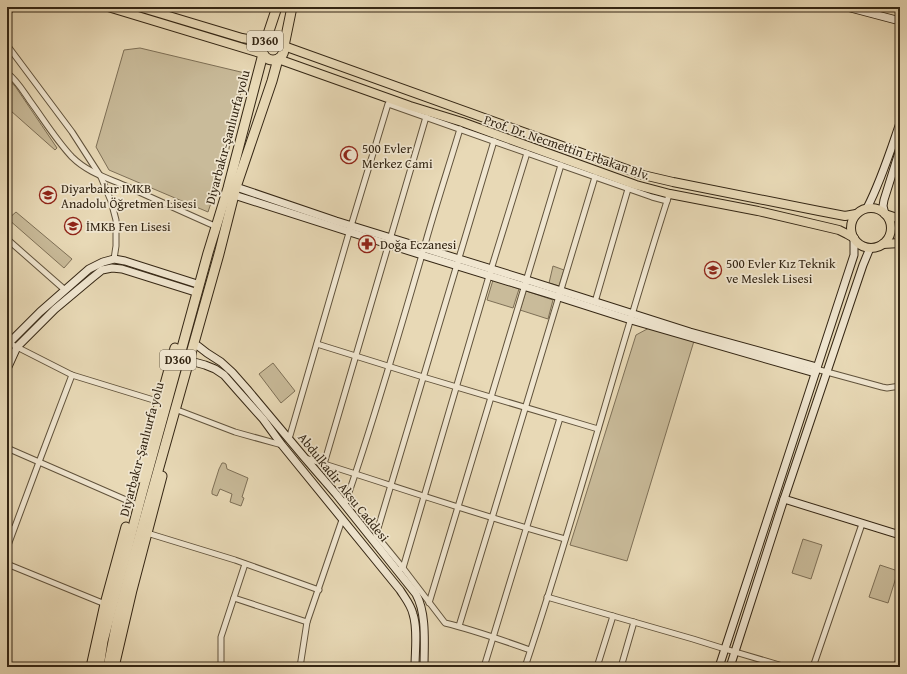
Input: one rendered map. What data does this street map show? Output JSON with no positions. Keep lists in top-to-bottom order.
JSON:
{
  "streets": {
    "highway": ["D360", "Diyarbakır-Şanlıurfa yolu"],
    "main road": ["Prof. Dr. Necmettin Erbakan Blv.", "Abdulkadir Aksu Caddesi"]
  },
  "crossings": [
    ["D360", "Diyarbakır-Şanlıurfa yolu"],
    ["D360", "Prof. Dr. Necmettin Erbakan Blv."],
    ["Diyarbakır-Şanlıurfa yolu", "Prof. Dr. Necmettin Erbakan Blv."]
  ],
  "places": {
    "mosque": ["500 Evler Merkez Cami"],
    "school or university": ["Diyarbakır IMKB Anadolu Öğretmen Lisesi", "İMKB Fen Lisesi", "500 Evler Kız Teknik ve Meslek Lisesi"],
    "pharmacy": ["Doğa Eczanesi"]
  }
}
